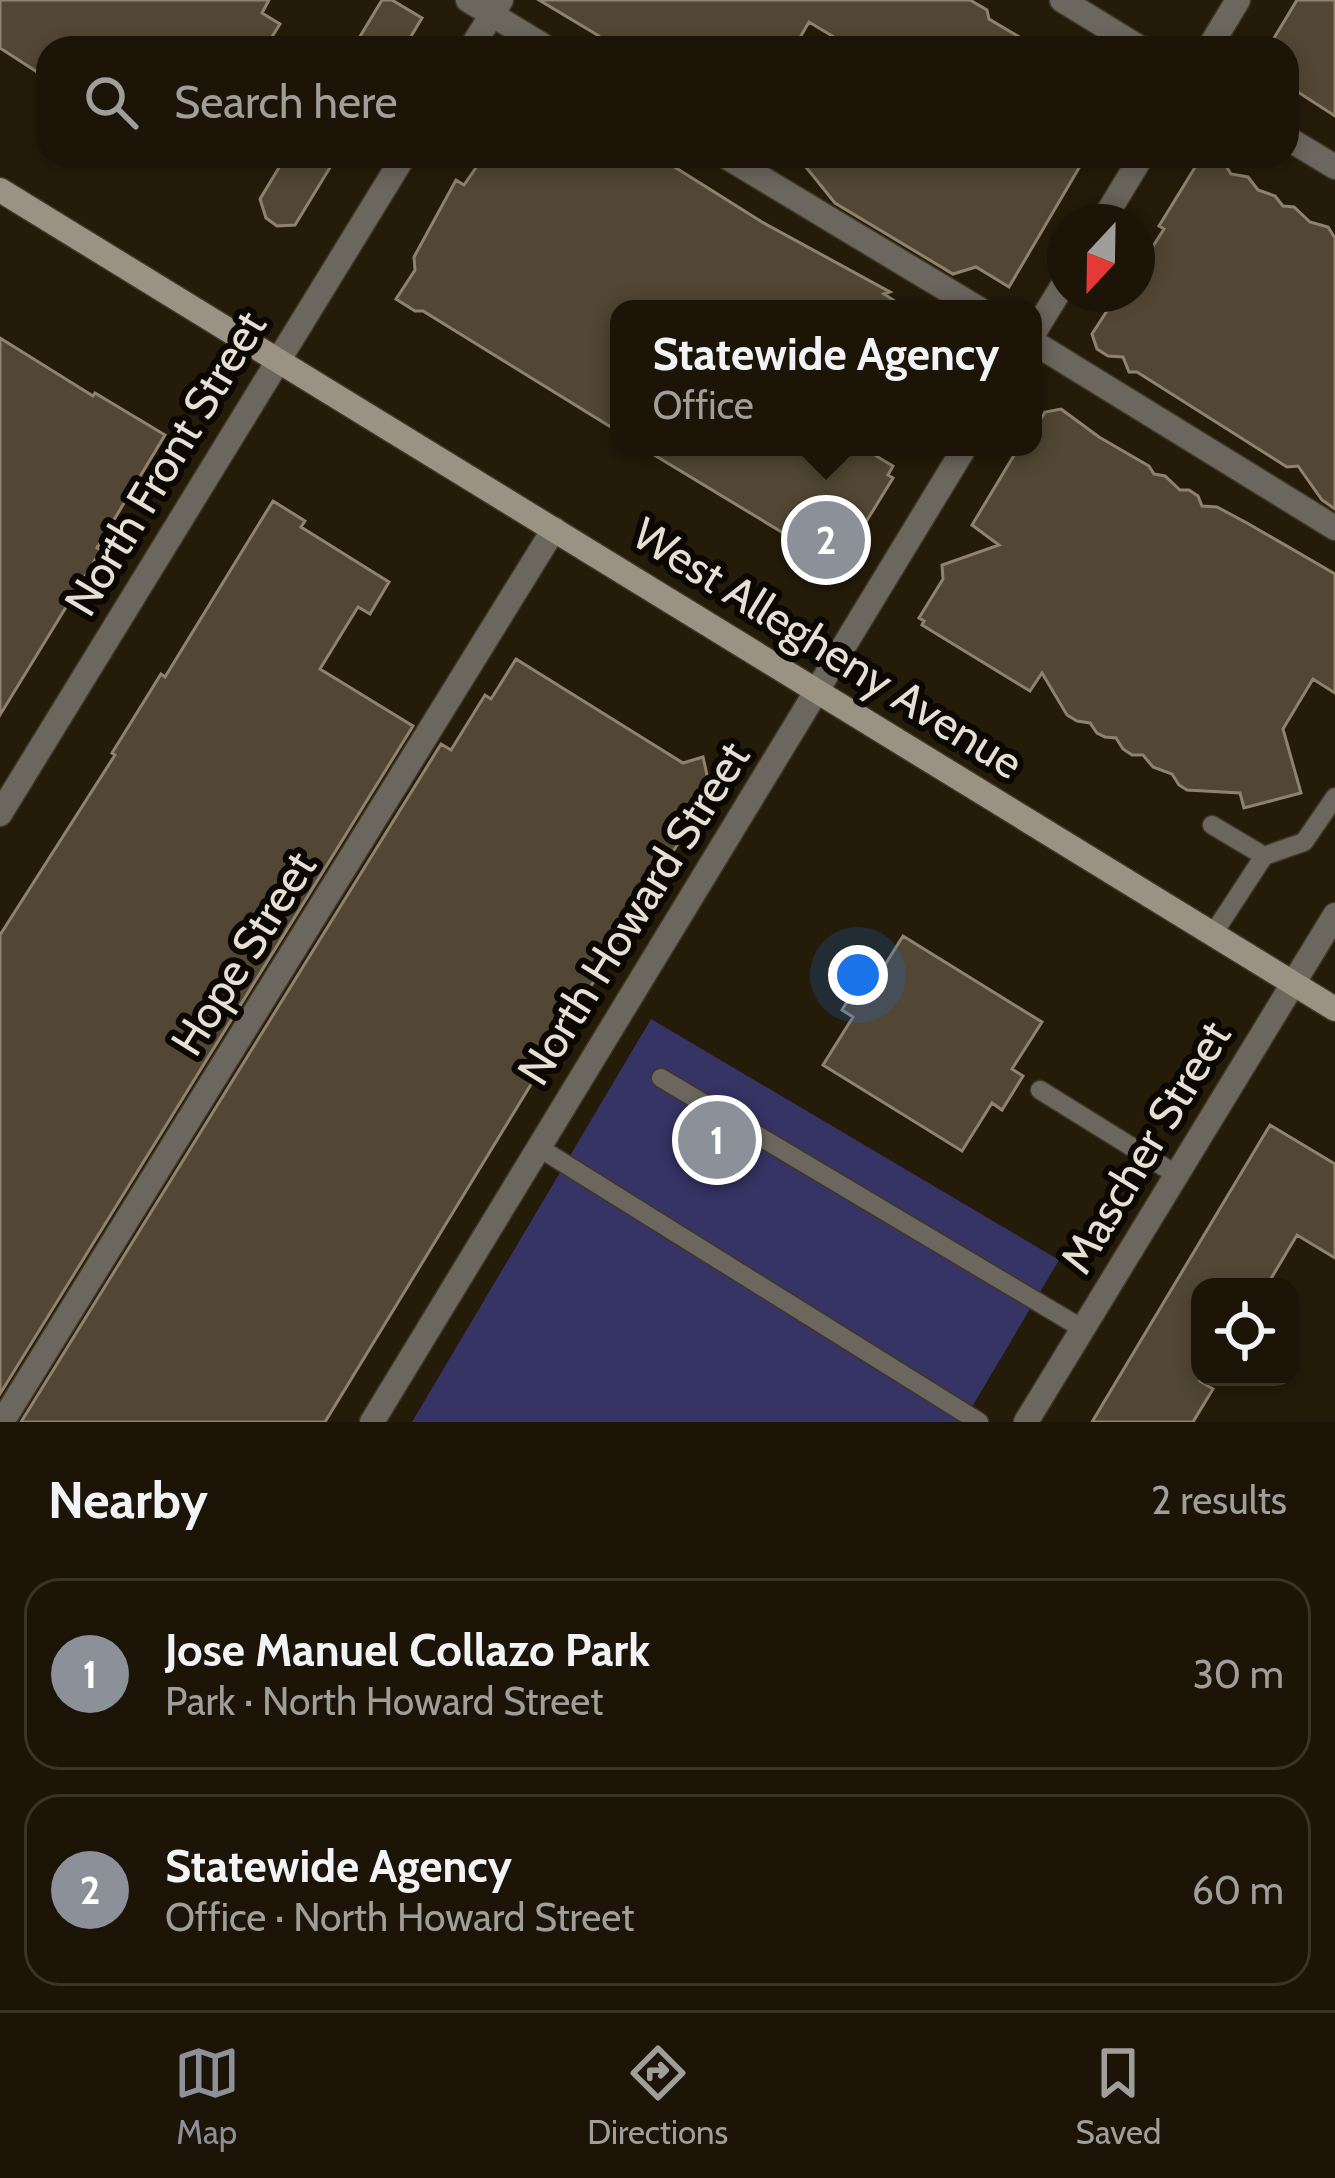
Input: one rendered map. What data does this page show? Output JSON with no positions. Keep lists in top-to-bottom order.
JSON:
{
  "streets": {
    "main road": ["West Allegheny Avenue"],
    "street": [
      "North Front Street",
      "North Howard Street",
      "Hope Street",
      "Mascher Street"
    ]
  },
  "crossings": [
    ["North Front Street", "West Allegheny Avenue"],
    ["West Allegheny Avenue", "North Howard Street"],
    ["West Allegheny Avenue", "Hope Street"],
    ["West Allegheny Avenue", "Mascher Street"]
  ],
  "north": "bottom",
  "page": {
    "search": "Search here",
    "popup": ["Statewide Agency", "Office"],
    "pins": ["2", "1"],
    "heading": ["Nearby", "2 results"],
    "list": [
      {
        "mark": "1",
        "name": "Jose Manuel Collazo Park",
        "note": "Park · North Howard Street",
        "value": "30 m"
      },
      {
        "mark": "2",
        "name": "Statewide Agency",
        "note": "Office · North Howard Street",
        "value": "60 m"
      }
    ],
    "nav": ["Map", "Directions", "Saved"]
  }
}
